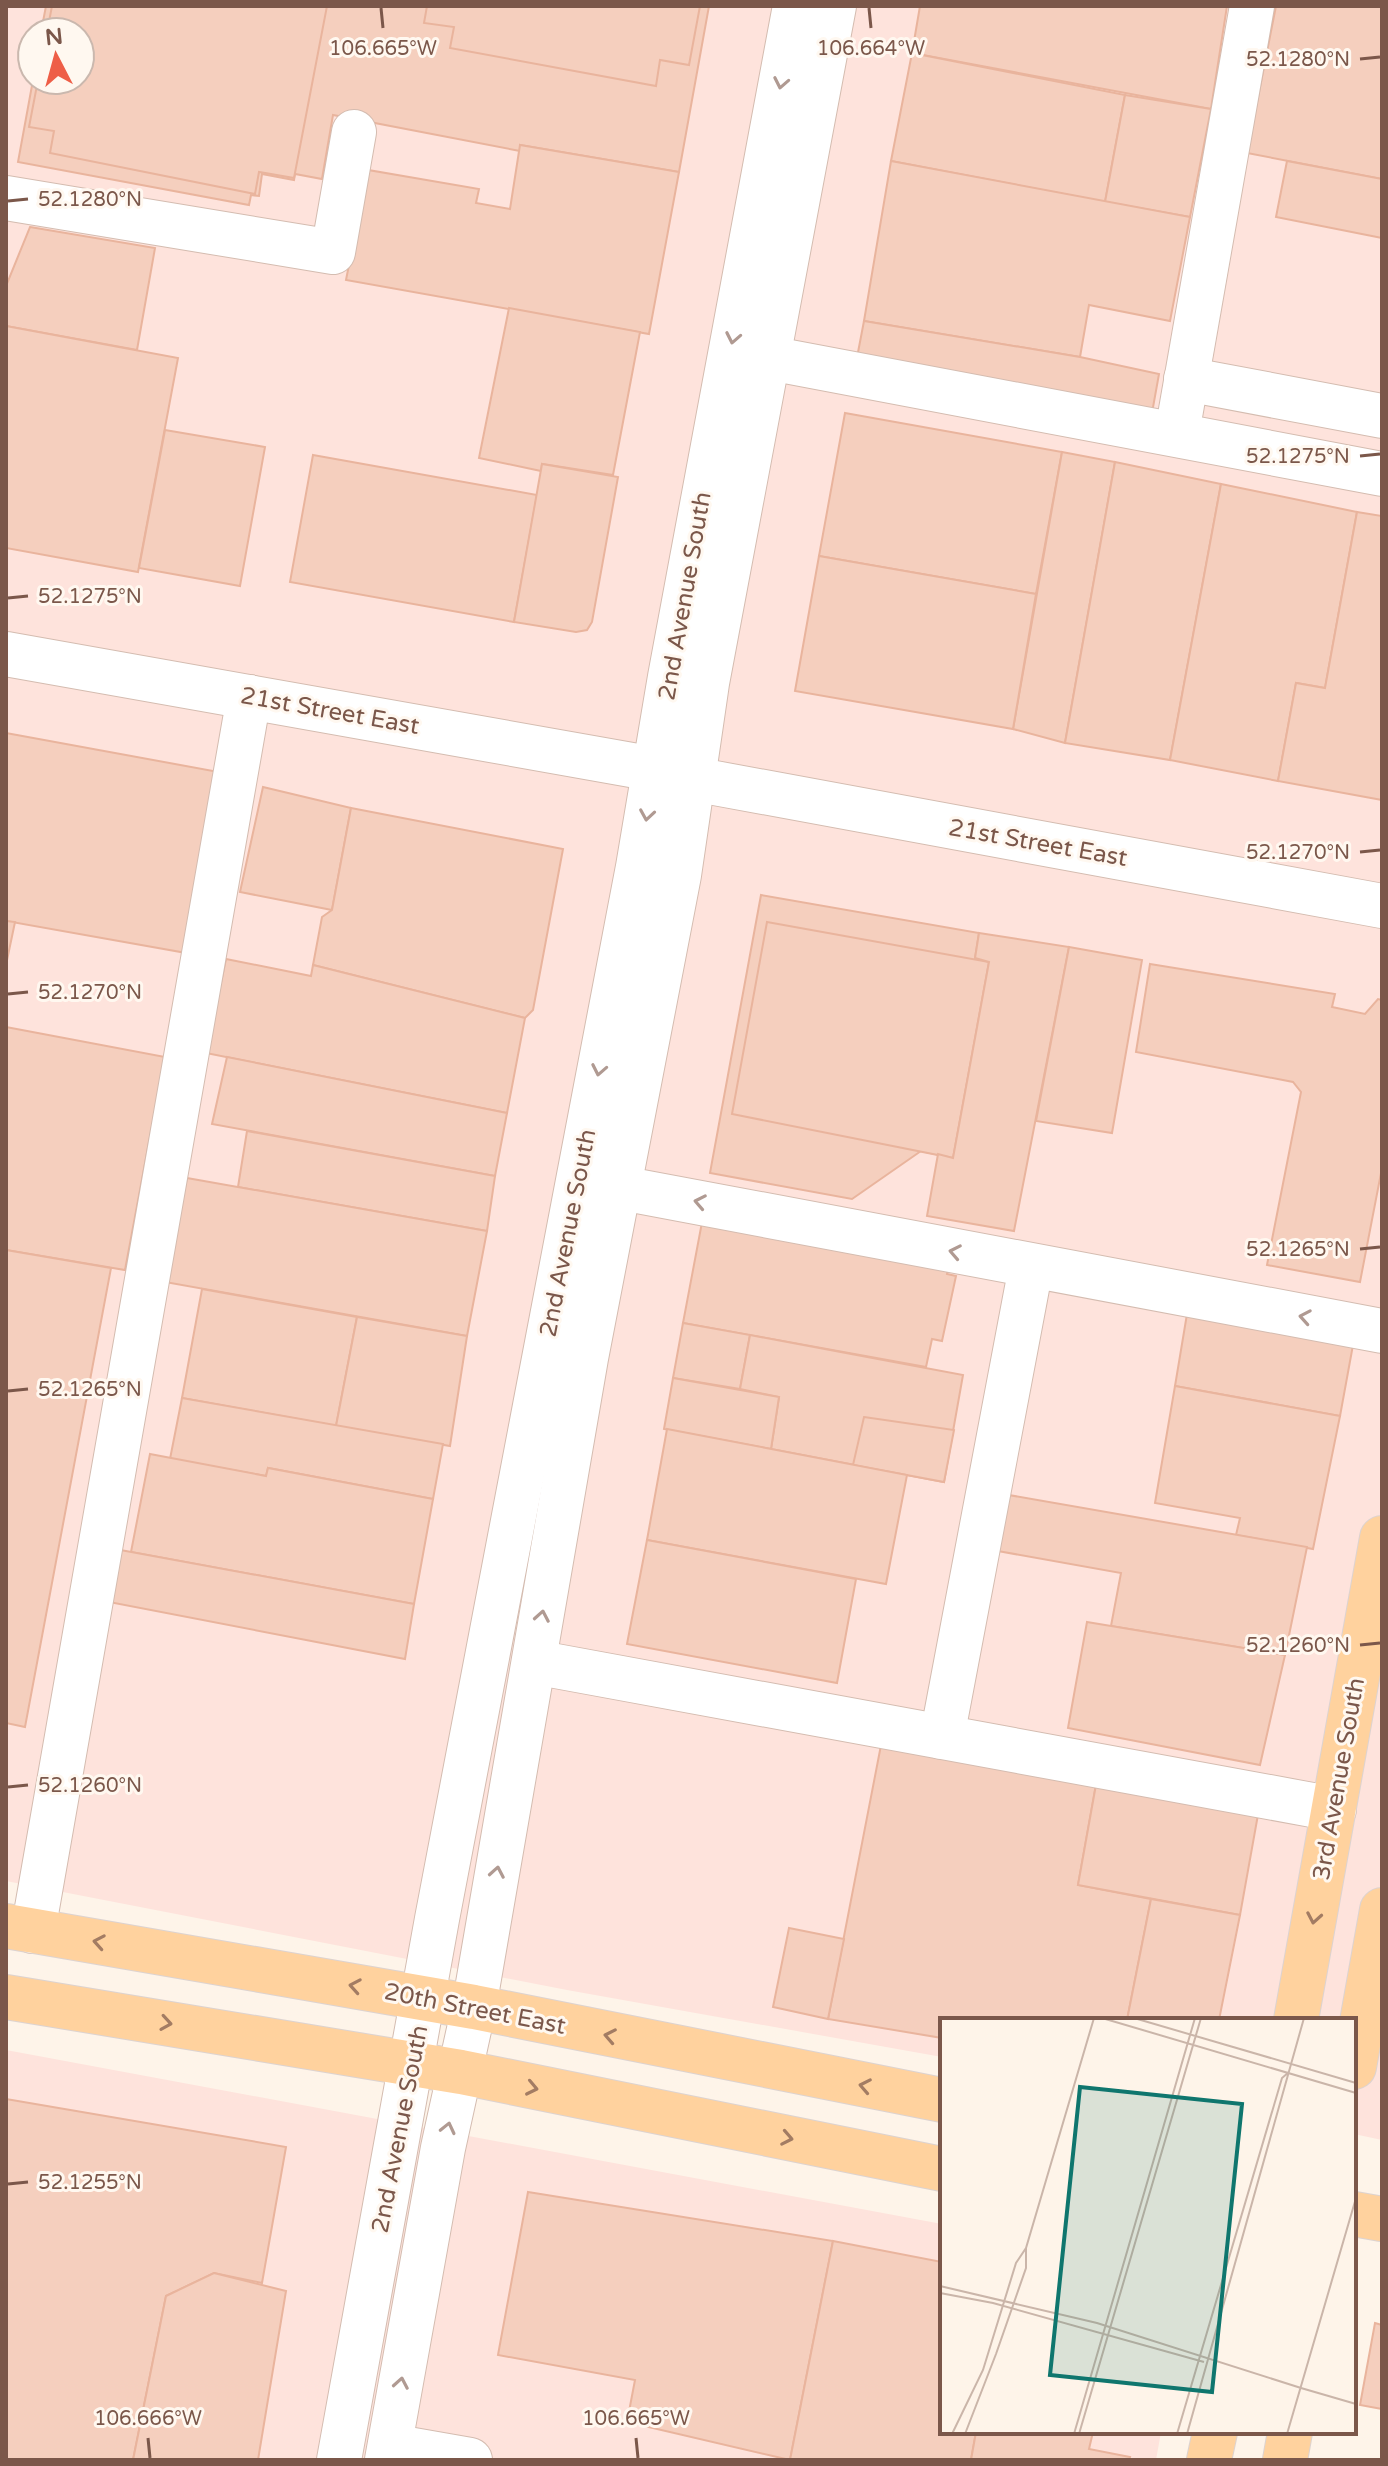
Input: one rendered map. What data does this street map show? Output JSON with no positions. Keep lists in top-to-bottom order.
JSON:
{
  "streets": {
    "main road": ["3rd Avenue South", "20th Street East"],
    "street": ["2nd Avenue South", "21st Street East"]
  },
  "crossings": [
    ["2nd Avenue South", "21st Street East"],
    ["2nd Avenue South", "20th Street East"]
  ],
  "north": "top",
  "coordinates": [
    "106.665°W",
    "106.664°W",
    "52.1280°N",
    "52.1275°N",
    "52.1270°N",
    "52.1265°N",
    "52.1260°N",
    "52.1255°N",
    "106.666°W"
  ]
}
